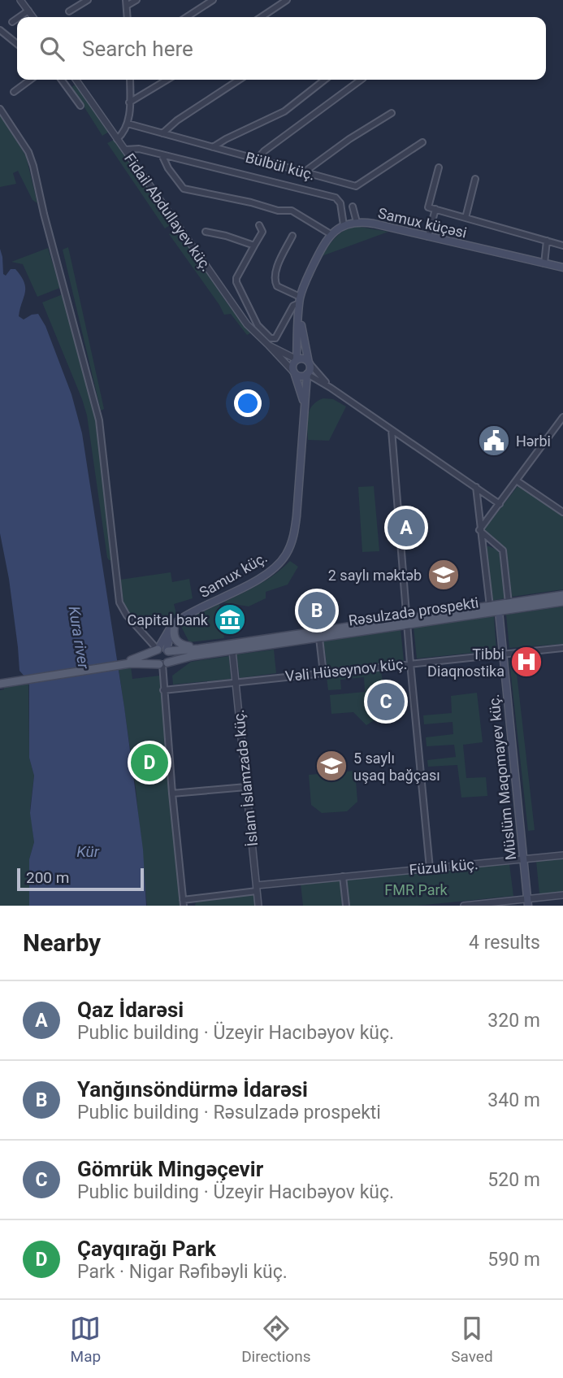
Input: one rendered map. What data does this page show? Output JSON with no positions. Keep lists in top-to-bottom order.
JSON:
{
  "streets": {
    "main road": [
      "Samux küçəsi",
      "Samux küç.",
      "Rəsulzadə prospekti",
      "Müslüm Maqomayev küç."
    ],
    "street": [
      "Bülbül küç.",
      "Fidail Abdullayev küç.",
      "Vəli Hüseynov küç.",
      "İslam İslamzadə küç.",
      "Füzuli küç."
    ]
  },
  "crossings": [
    ["Samux küç.", "Rəsulzadə prospekti"],
    ["Rəsulzadə prospekti", "Müslüm Maqomayev küç."],
    ["Rəsulzadə prospekti", "İslam İslamzadə küç."],
    ["Vəli Hüseynov küç.", "Müslüm Maqomayev küç."],
    ["Vəli Hüseynov küç.", "İslam İslamzadə küç."],
    ["Müslüm Maqomayev küç.", "Füzuli küç."],
    ["İslam İslamzadə küç.", "Füzuli küç."]
  ],
  "water": ["Kura river", "Kür"],
  "parks": ["FMR Park"],
  "places": {
    "public building": ["Hərbi"],
    "school or university": ["2 saylı məktəb", "5 saylı uşaq bağçası"],
    "museum": ["Capital bank"],
    "hospital": ["Tibbi Diaqnostika"]
  },
  "scale_bar": "200 m",
  "page": {
    "search": "Search here",
    "pins": [
      "A",
      "B",
      "C",
      "D"
    ],
    "scale": "200 m",
    "heading": ["Nearby", "4 results"],
    "list": [
      {
        "mark": "A",
        "name": "Qaz İdarəsi",
        "note": "Public building · Üzeyir Hacıbəyov küç.",
        "value": "320 m"
      },
      {
        "mark": "B",
        "name": "Yanğınsöndürmə İdarəsi",
        "note": "Public building · Rəsulzadə prospekti",
        "value": "340 m"
      },
      {
        "mark": "C",
        "name": "Gömrük Mingəçevir",
        "note": "Public building · Üzeyir Hacıbəyov küç.",
        "value": "520 m"
      },
      {
        "mark": "D",
        "name": "Çayqırağı Park",
        "note": "Park · Nigar Rəfibəyli küç.",
        "value": "590 m"
      }
    ],
    "nav": ["Map", "Directions", "Saved"]
  }
}
